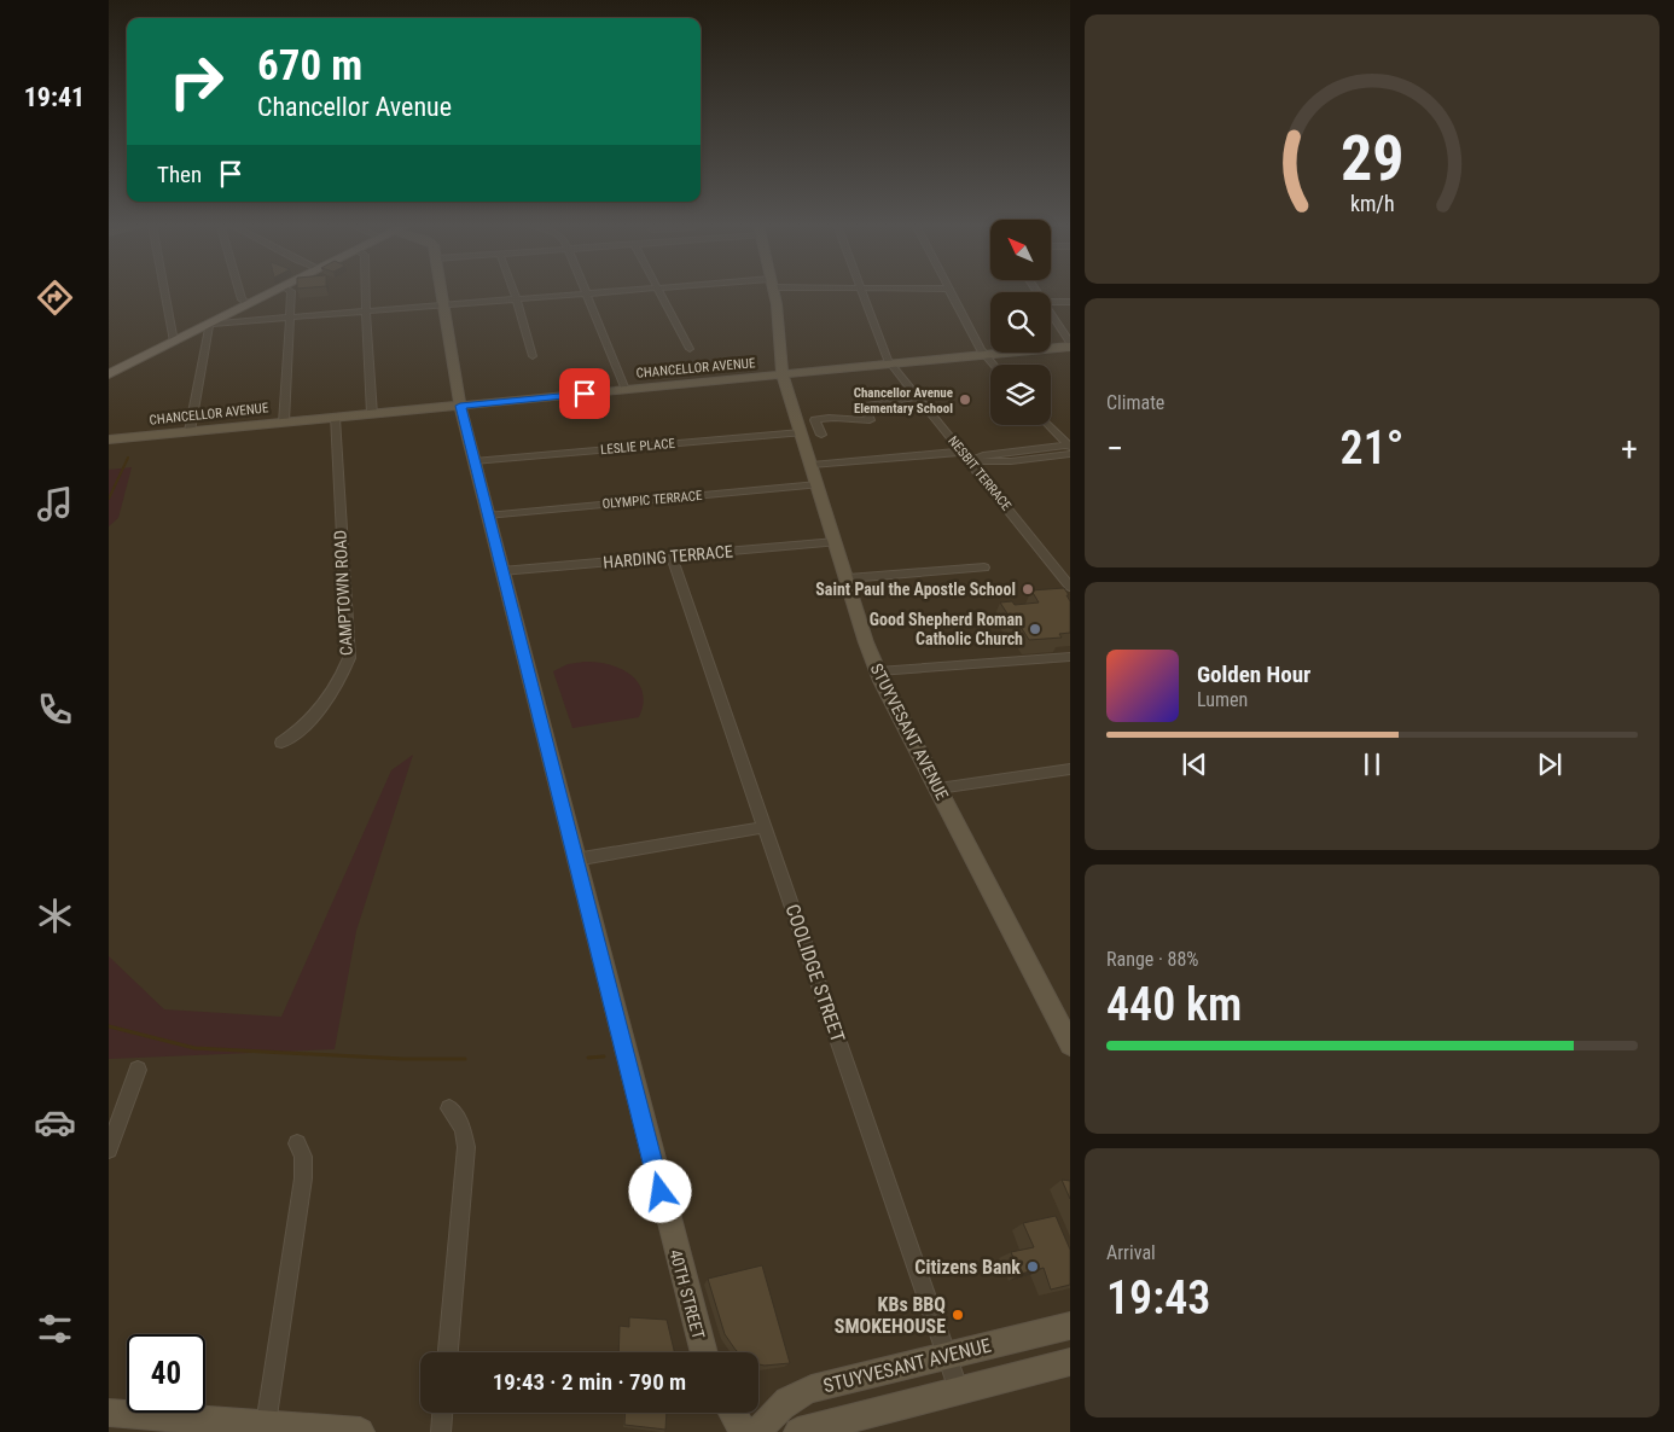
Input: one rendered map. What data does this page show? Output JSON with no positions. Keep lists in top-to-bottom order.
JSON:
{
  "streets": {
    "main road": ["CHANCELLOR AVENUE", "STUYVESANT AVENUE", "40TH STREET"],
    "street": [
      "LESLIE PLACE",
      "NESBIT TERRACE",
      "OLYMPIC TERRACE",
      "HARDING TERRACE",
      "CAMPTOWN ROAD",
      "COOLIDGE STREET"
    ]
  },
  "crossings": [
    ["CHANCELLOR AVENUE", "NESBIT TERRACE"],
    ["CHANCELLOR AVENUE", "CAMPTOWN ROAD"],
    ["CHANCELLOR AVENUE", "STUYVESANT AVENUE"],
    ["CHANCELLOR AVENUE", "40TH STREET"],
    ["LESLIE PLACE", "STUYVESANT AVENUE"],
    ["LESLIE PLACE", "40TH STREET"],
    ["OLYMPIC TERRACE", "STUYVESANT AVENUE"],
    ["OLYMPIC TERRACE", "40TH STREET"],
    ["HARDING TERRACE", "STUYVESANT AVENUE"],
    ["HARDING TERRACE", "COOLIDGE STREET"],
    ["HARDING TERRACE", "40TH STREET"],
    ["STUYVESANT AVENUE", "COOLIDGE STREET"]
  ],
  "places": [
    "Chancellor Avenue Elementary School",
    "Saint Paul the Apostle School",
    "Good Shepherd Roman Catholic Church",
    "Citizens Bank",
    "KBs BBQ SMOKEHOUSE"
  ],
  "north": "top left",
  "page": {
    "tabs": "19:41",
    "turn": ["670 m", "Chancellor Avenue"],
    "then": "Then",
    "tile": [
      "Climate",
      ["Range · 88%", "440 km"],
      ["Arrival", "19:43"]
    ],
    "heat": ["−", "21°", "+"],
    "song": ["Golden Hour", "Lumen"],
    "limit": "40",
    "trip": "19:43 · 2 min · 790 m",
    "gauge": ["29", "km/h"]
  }
}
